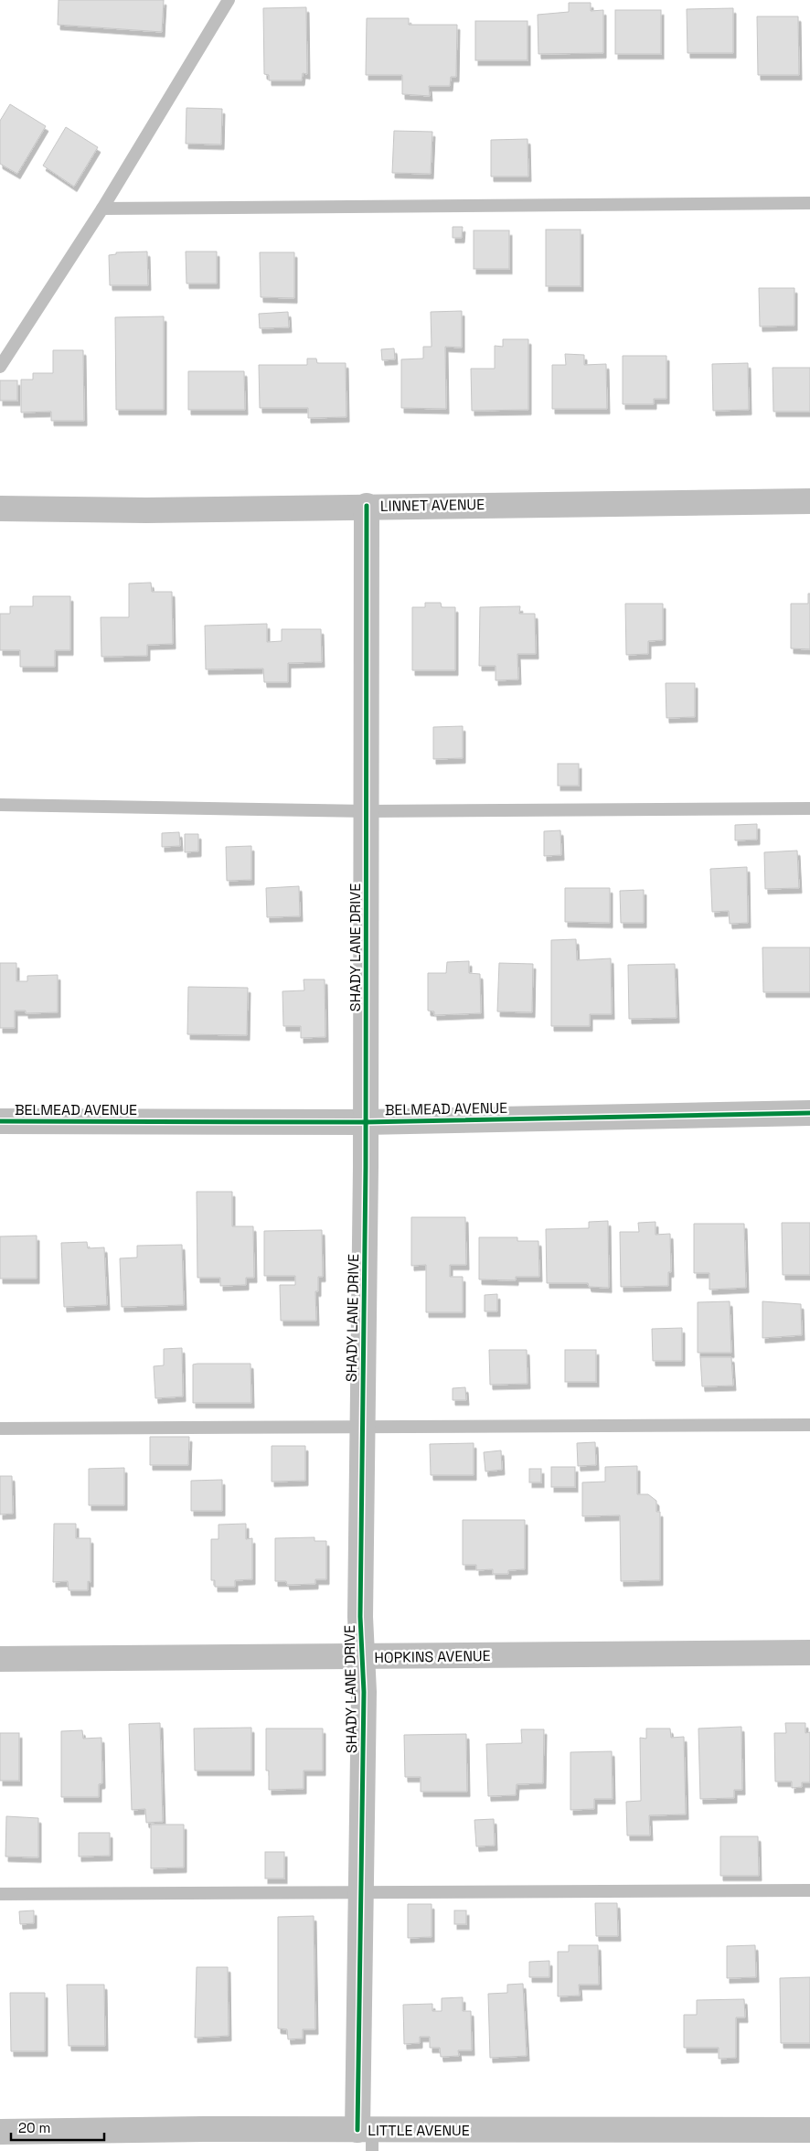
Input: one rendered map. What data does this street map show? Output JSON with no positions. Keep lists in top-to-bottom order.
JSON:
{
  "streets": {
    "street": [
      "LINNET AVENUE",
      "SHADY LANE DRIVE",
      "BELMEAD AVENUE",
      "HOPKINS AVENUE",
      "LITTLE AVENUE"
    ]
  },
  "crossings": [
    ["LINNET AVENUE", "SHADY LANE DRIVE"],
    ["SHADY LANE DRIVE", "BELMEAD AVENUE"],
    ["SHADY LANE DRIVE", "HOPKINS AVENUE"],
    ["SHADY LANE DRIVE", "LITTLE AVENUE"]
  ],
  "scale_bar": "20 m"
}
